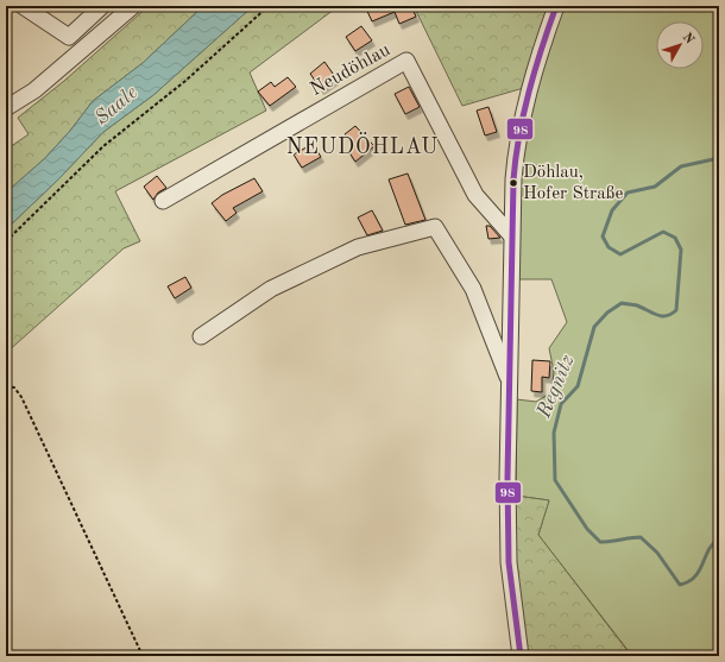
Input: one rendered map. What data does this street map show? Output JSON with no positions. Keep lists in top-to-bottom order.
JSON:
{
  "streets": {
    "street": ["Neudöhlau"]
  },
  "districts": ["NEUDÖHLAU"],
  "water": ["Saale", "Regnitz"],
  "places": ["Döhlau, Hofer Straße"],
  "lines": ["transit line 98"],
  "north": "top right"
}
